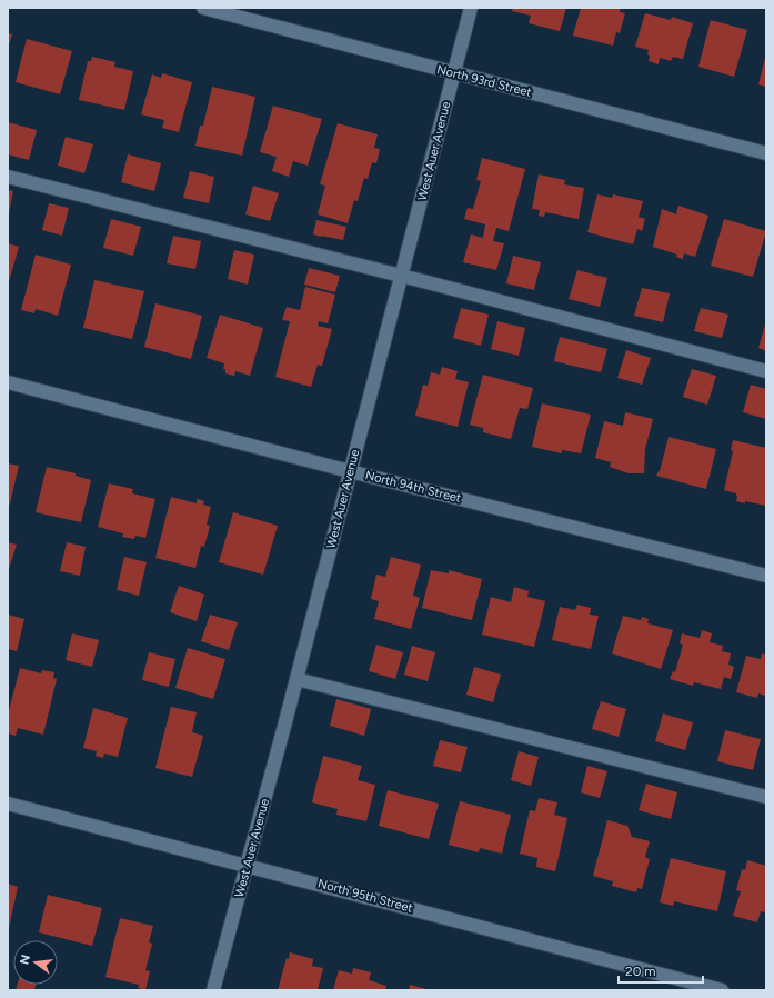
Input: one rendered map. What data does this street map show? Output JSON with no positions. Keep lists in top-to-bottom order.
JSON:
{
  "streets": {
    "street": [
      "North 93rd Street",
      "West Auer Avenue",
      "North 94th Street",
      "North 95th Street"
    ]
  },
  "crossings": [
    ["North 93rd Street", "West Auer Avenue"],
    ["West Auer Avenue", "North 94th Street"],
    ["West Auer Avenue", "North 95th Street"]
  ],
  "scale_bar": "20 m",
  "north": "left"
}
